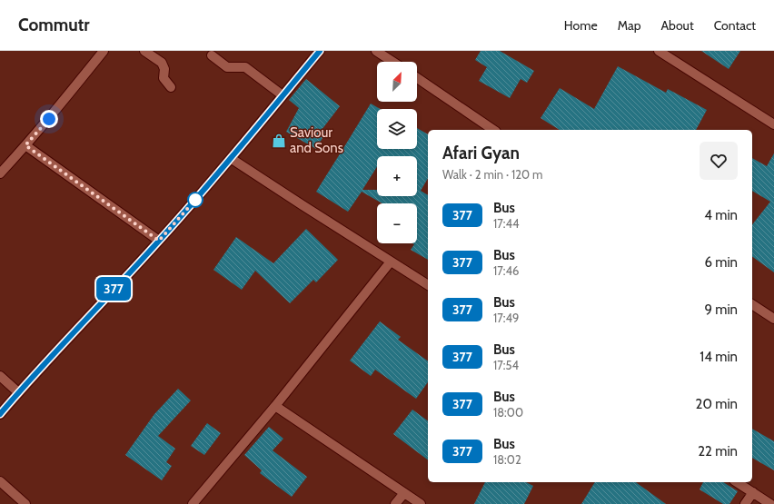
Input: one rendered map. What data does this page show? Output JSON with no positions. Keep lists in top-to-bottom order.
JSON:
{
  "places": {
    "shop": ["Saviour and Sons"]
  },
  "lines": ["bus line 377"],
  "north": "top right",
  "page": {
    "header": "Commutr",
    "nav": [
      "Home",
      "Map",
      "About",
      "Contact"
    ],
    "on_map": "377",
    "map_buttons": ["+", "−"],
    "heading": ["Afari Gyan", "Walk · 2 min · 120 m"],
    "list": [
      {
        "mark": "377",
        "name": "Bus",
        "note": "17:44",
        "value": "4 min"
      },
      {
        "mark": "377",
        "name": "Bus",
        "note": "17:46",
        "value": "6 min"
      },
      {
        "mark": "377",
        "name": "Bus",
        "note": "17:49",
        "value": "9 min"
      },
      {
        "mark": "377",
        "name": "Bus",
        "note": "17:54",
        "value": "14 min"
      },
      {
        "mark": "377",
        "name": "Bus",
        "note": "18:00",
        "value": "20 min"
      },
      {
        "mark": "377",
        "name": "Bus",
        "note": "18:02",
        "value": "22 min"
      }
    ]
  }
}
